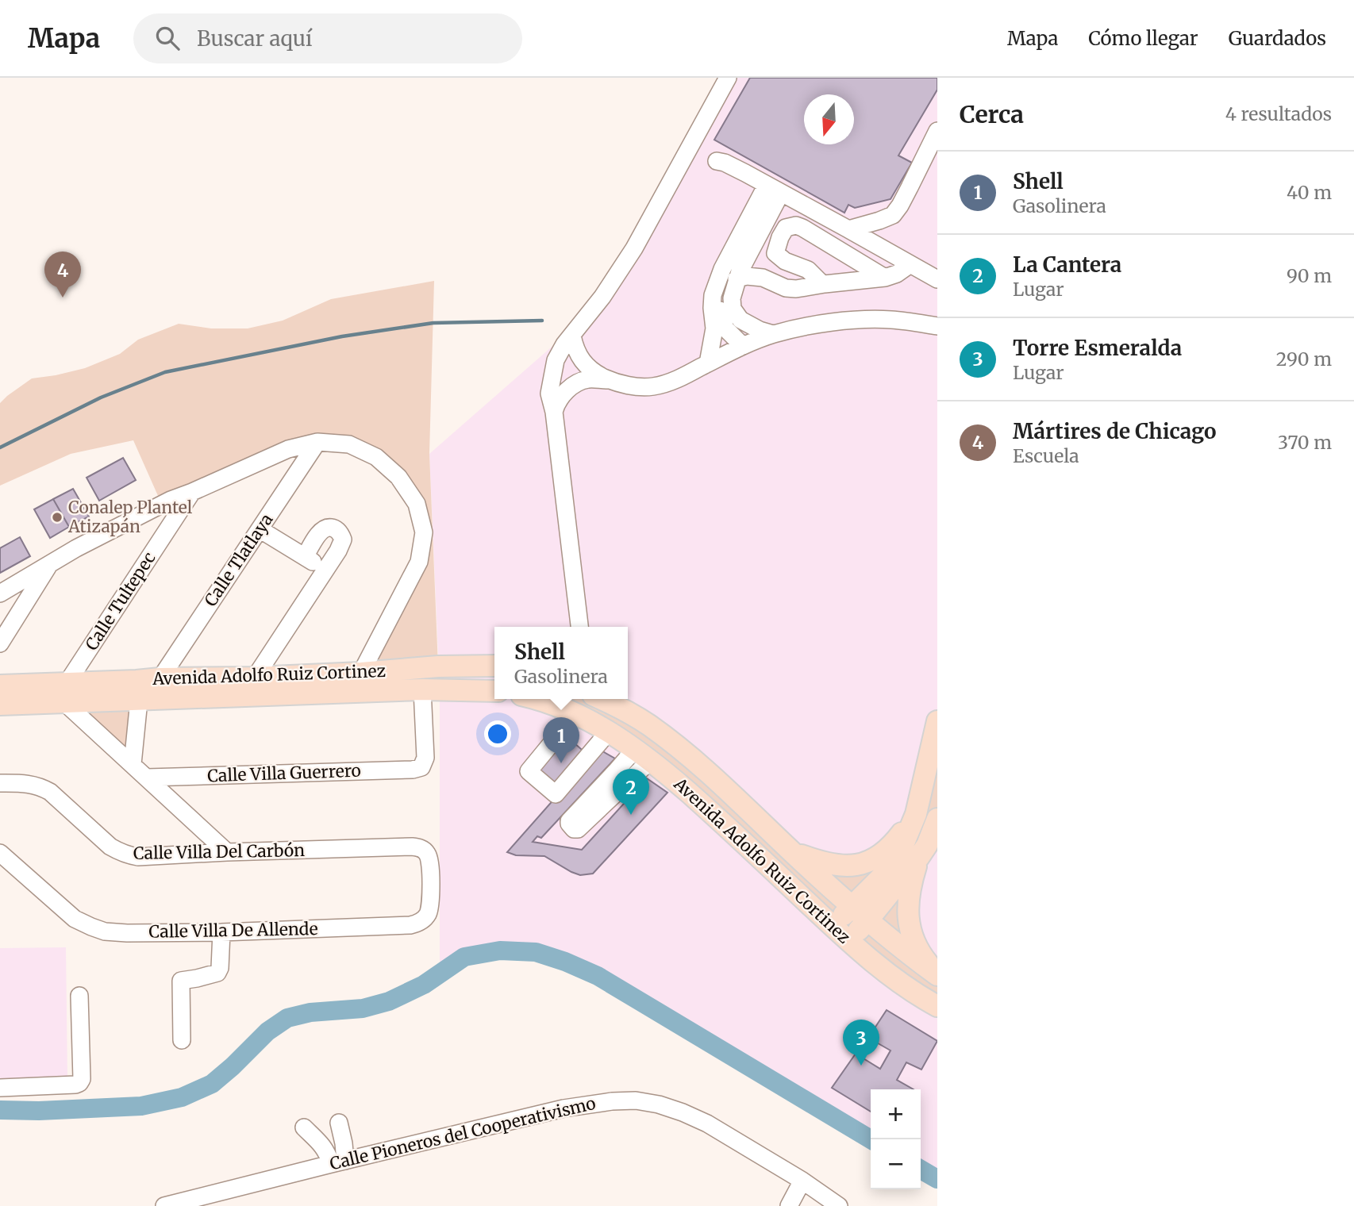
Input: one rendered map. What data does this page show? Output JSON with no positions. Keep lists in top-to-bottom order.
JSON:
{
  "streets": {
    "main road": ["Avenida Adolfo Ruiz Cortinez"],
    "street": [
      "Calle Tlatlaya",
      "Calle Tultepec",
      "Calle Villa Guerrero",
      "Calle Villa Del Carbón",
      "Calle Villa De Allende",
      "Calle Pioneros del Cooperativismo"
    ]
  },
  "crossings": [
    ["Calle Tlatlaya", "Avenida Adolfo Ruiz Cortinez"],
    ["Calle Tultepec", "Avenida Adolfo Ruiz Cortinez"],
    ["Avenida Adolfo Ruiz Cortinez", "Calle Villa Guerrero"],
    ["Calle Villa Del Carbón", "Calle Villa De Allende"]
  ],
  "places": ["Conalep Plantel Atizapán"],
  "north": "bottom",
  "page": {
    "header": "Mapa",
    "search": "Buscar aquí",
    "nav": ["Mapa", "Cómo llegar", "Guardados"],
    "heading": ["Cerca", "4 resultados"],
    "list": [
      {
        "mark": "1",
        "name": "Shell",
        "note": "Gasolinera",
        "value": "40 m"
      },
      {
        "mark": "2",
        "name": "La Cantera",
        "note": "Lugar",
        "value": "90 m"
      },
      {
        "mark": "3",
        "name": "Torre Esmeralda",
        "note": "Lugar",
        "value": "290 m"
      },
      {
        "mark": "4",
        "name": "Mártires de Chicago",
        "note": "Escuela",
        "value": "370 m"
      }
    ],
    "pins": [
      "4",
      "1",
      "2",
      "3"
    ],
    "popup": ["Shell", "Gasolinera"],
    "map_buttons": ["+", "−"]
  }
}
